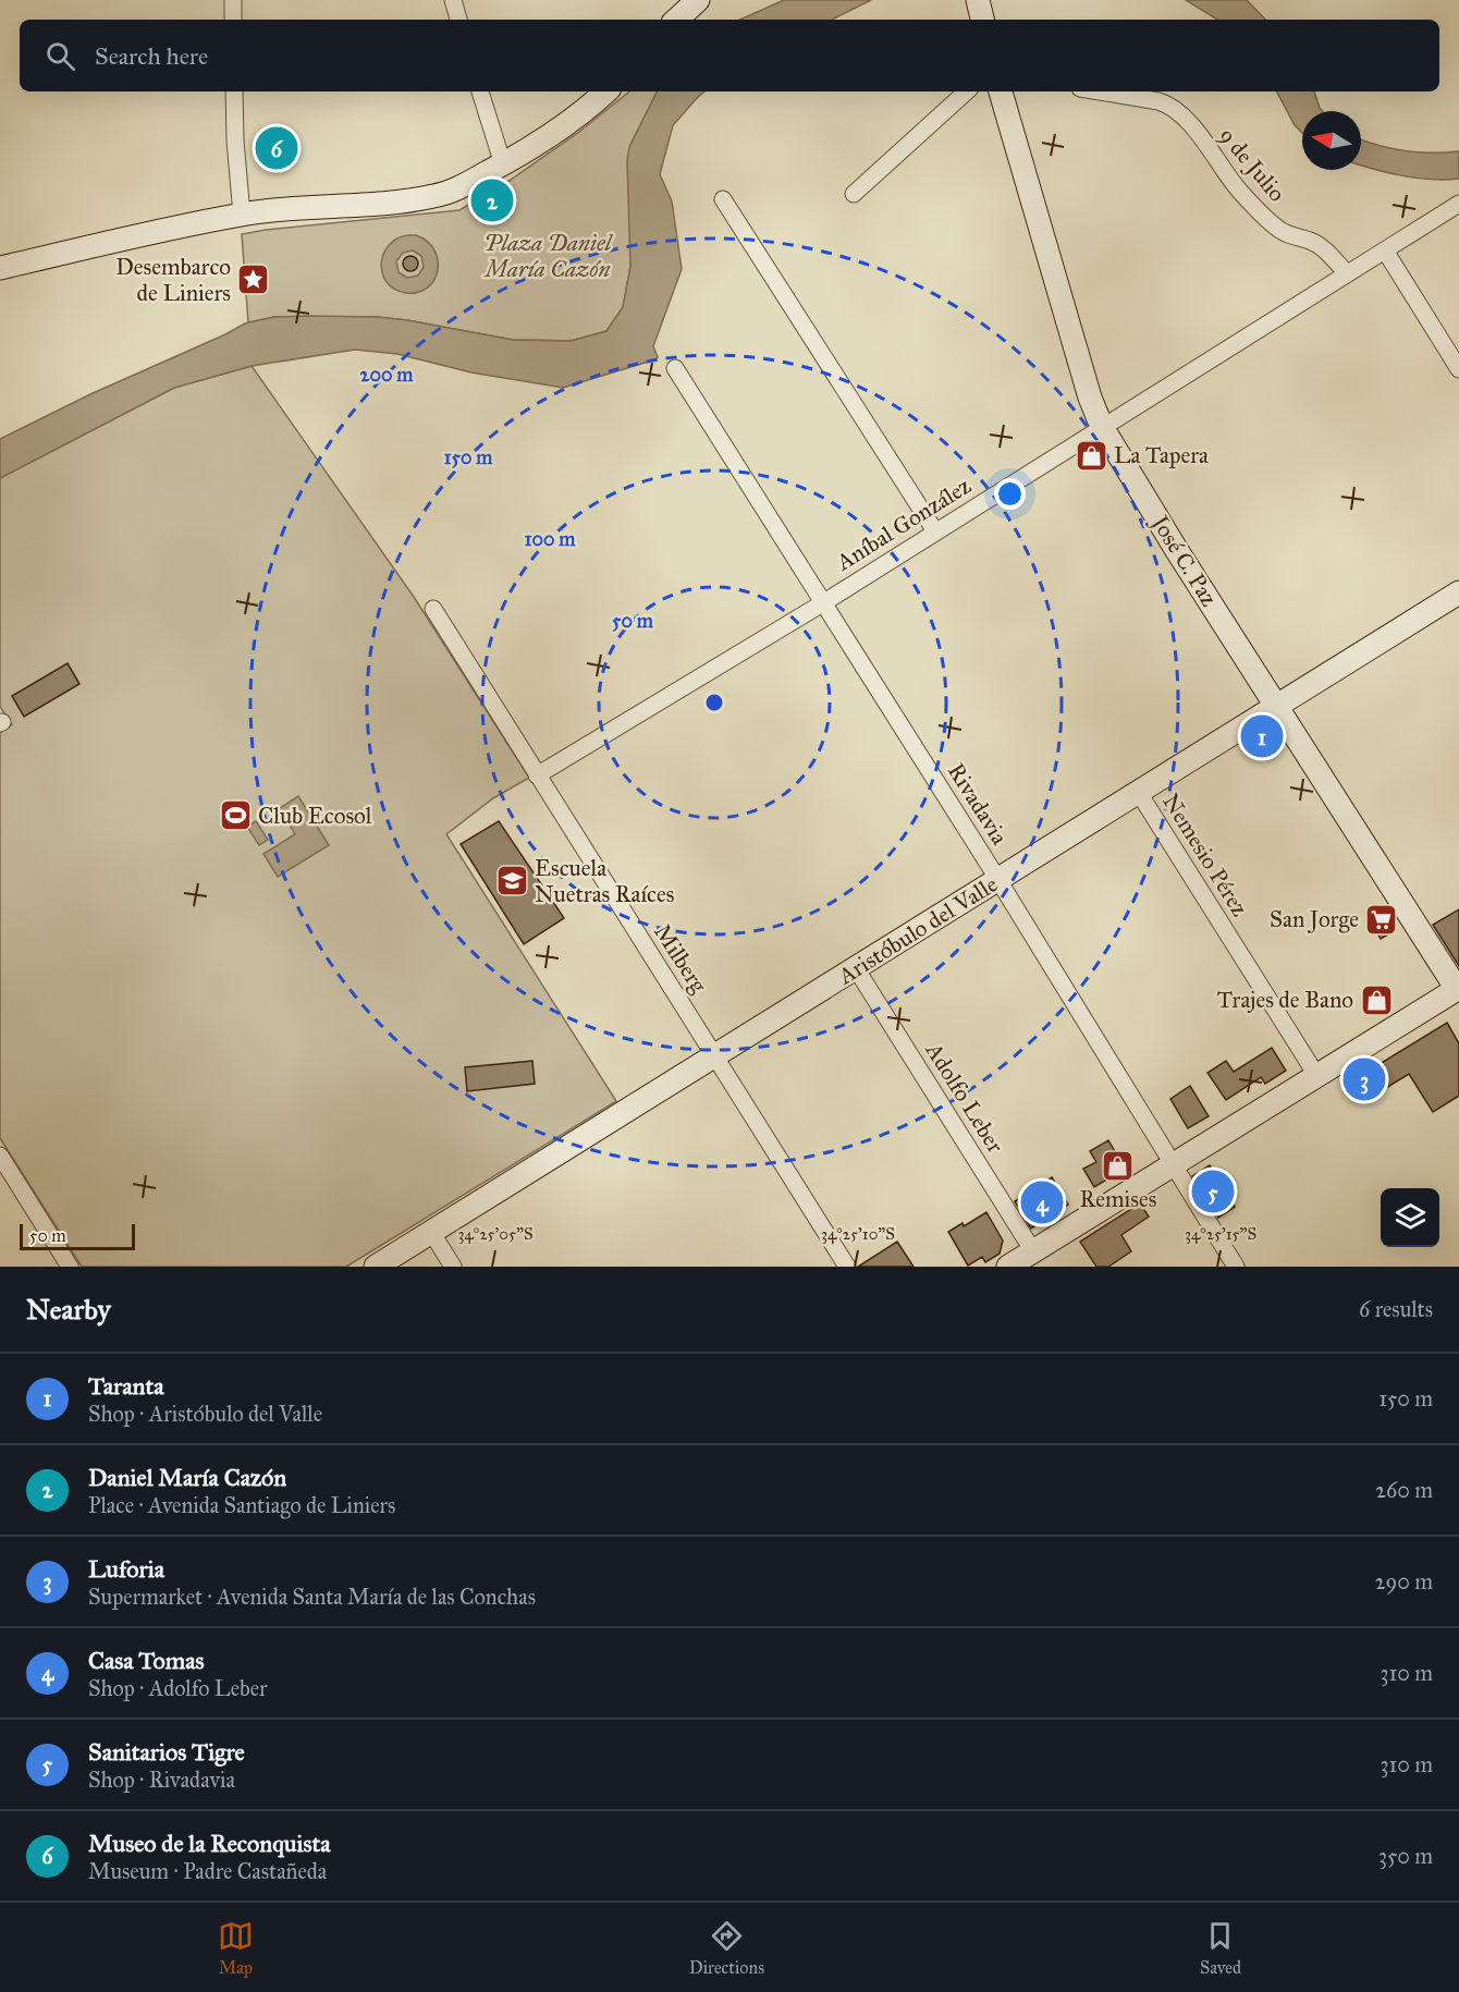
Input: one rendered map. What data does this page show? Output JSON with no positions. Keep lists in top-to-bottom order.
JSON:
{
  "streets": {
    "street": [
      "9 de Julio",
      "Aníbal González",
      "José C. Paz",
      "Rivadavia",
      "Nemesio Pérez",
      "Aristóbulo del Valle",
      "Milberg",
      "Adolfo Leber"
    ]
  },
  "crossings": [
    ["9 de Julio", "Aníbal González"],
    ["Aníbal González", "José C. Paz"],
    ["Aníbal González", "Rivadavia"],
    ["Aníbal González", "Milberg"],
    ["José C. Paz", "Aristóbulo del Valle"],
    ["Rivadavia", "Aristóbulo del Valle"],
    ["Nemesio Pérez", "Aristóbulo del Valle"],
    ["Aristóbulo del Valle", "Milberg"],
    ["Aristóbulo del Valle", "Adolfo Leber"]
  ],
  "parks": ["Plaza Daniel María Cazón"],
  "places": {
    "place": ["Desembarco de Liniers"],
    "shop": ["La Tapera", "Trajes de Bano", "Remises"],
    "sports": ["Club Ecosol"],
    "school or university": ["Escuela Nuetras Raíces"],
    "supermarket": ["San Jorge"]
  },
  "scale_bar": "50 m",
  "north": "left",
  "page": {
    "search": "Search here",
    "pins": [
      "6",
      "2",
      "1",
      "3",
      "5",
      "4"
    ],
    "scale": "50 m",
    "heading": ["Nearby", "6 results"],
    "list": [
      {
        "mark": "1",
        "name": "Taranta",
        "note": "Shop · Aristóbulo del Valle",
        "value": "150 m"
      },
      {
        "mark": "2",
        "name": "Daniel María Cazón",
        "note": "Place · Avenida Santiago de Liniers",
        "value": "260 m"
      },
      {
        "mark": "3",
        "name": "Luforia",
        "note": "Supermarket · Avenida Santa María de las Conchas",
        "value": "290 m"
      },
      {
        "mark": "4",
        "name": "Casa Tomas",
        "note": "Shop · Adolfo Leber",
        "value": "310 m"
      },
      {
        "mark": "5",
        "name": "Sanitarios Tigre",
        "note": "Shop · Rivadavia",
        "value": "310 m"
      },
      {
        "mark": "6",
        "name": "Museo de la Reconquista",
        "note": "Museum · Padre Castañeda",
        "value": "350 m"
      }
    ],
    "nav": ["Map", "Directions", "Saved"]
  },
  "coordinates": ["34°25'05\"S", "34°25'10\"S", "34°25'15\"S"],
  "rings": [
    "200 m",
    "150 m",
    "100 m",
    "50 m"
  ]
}
